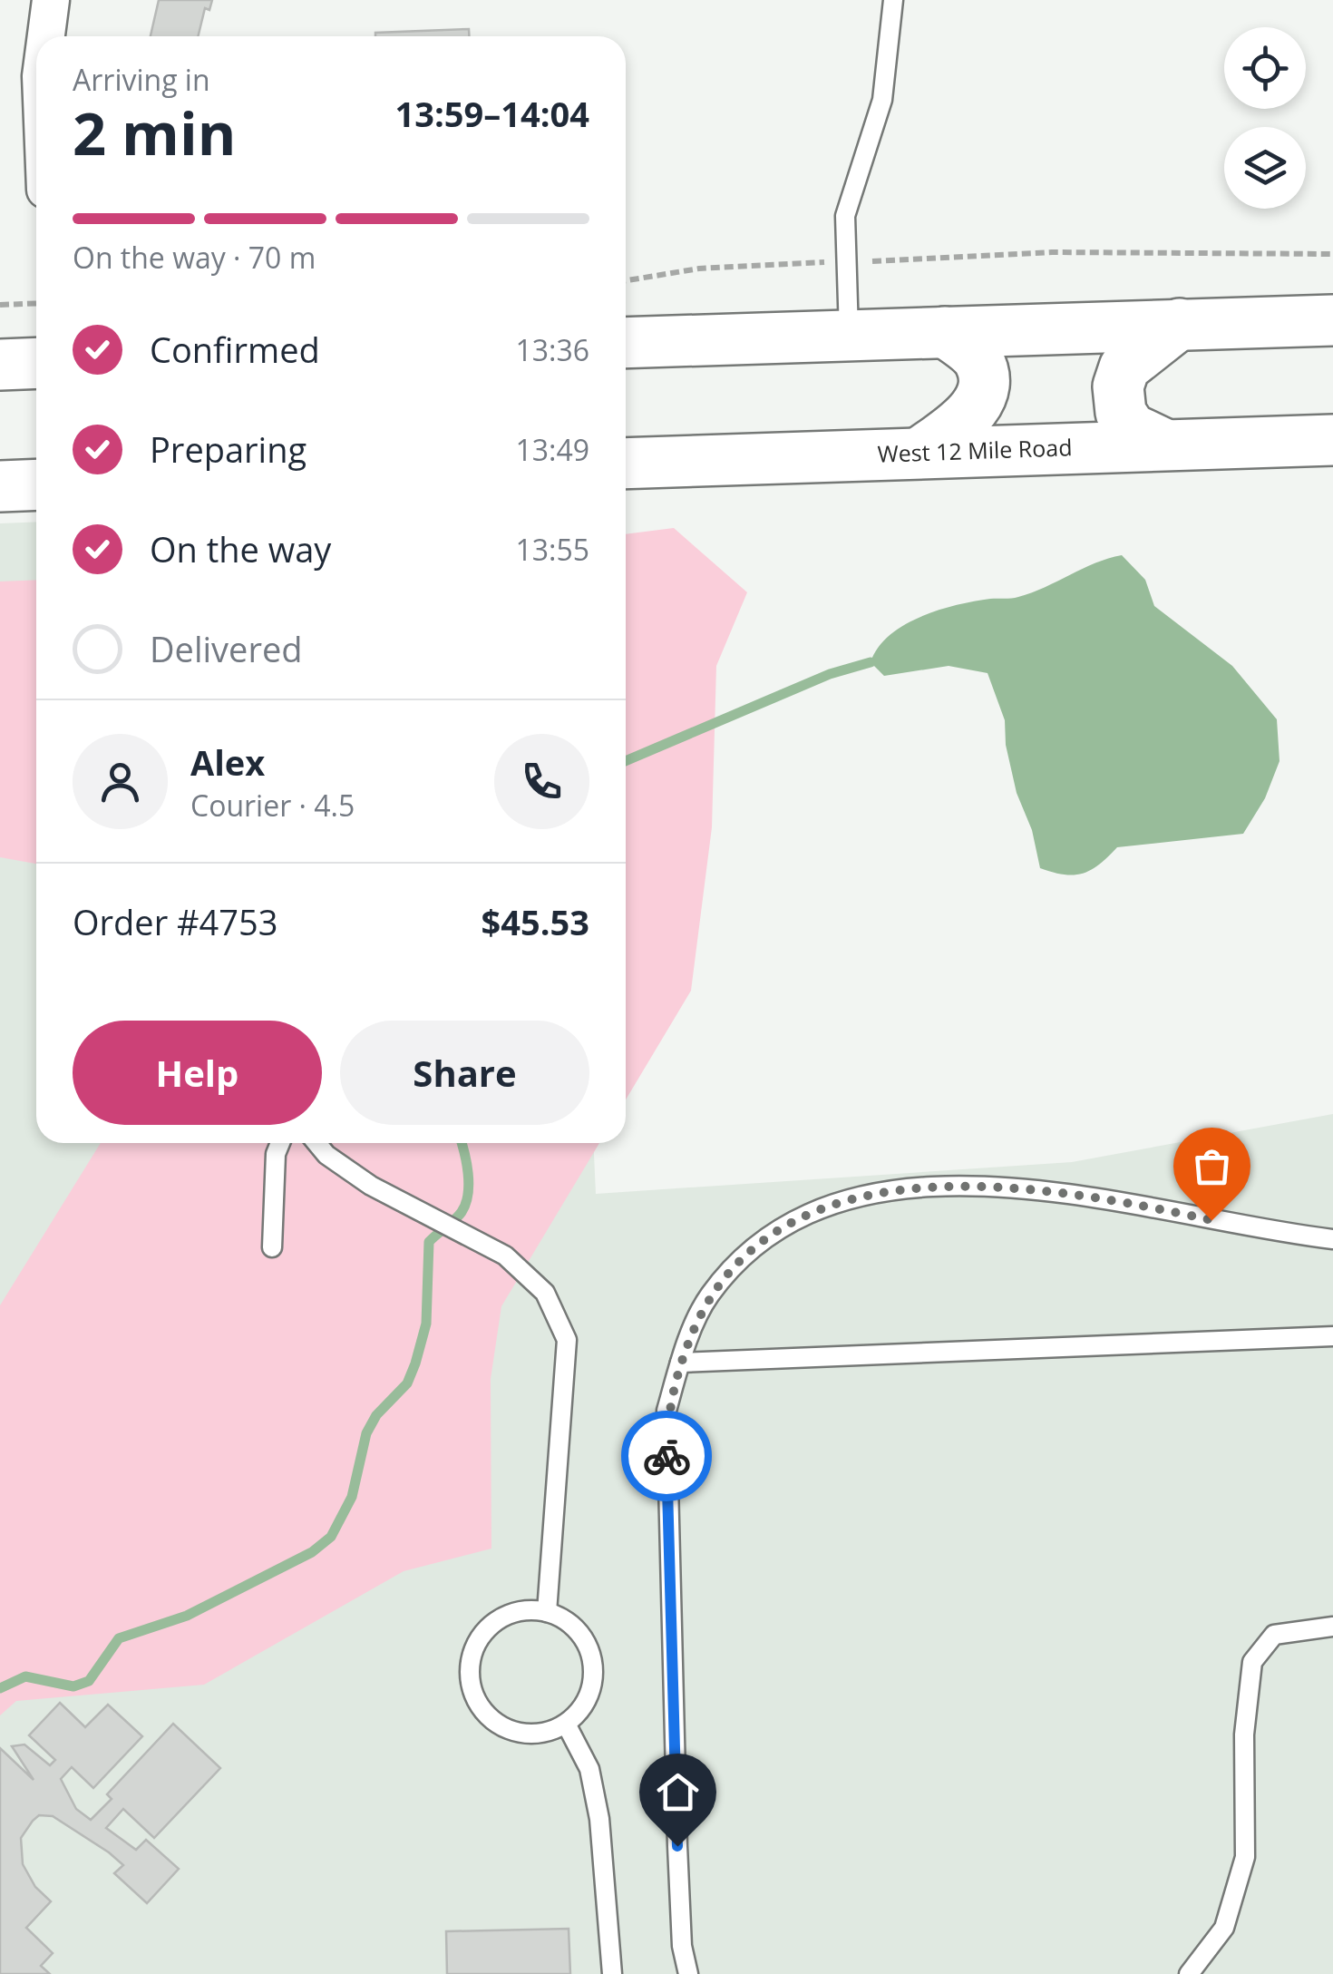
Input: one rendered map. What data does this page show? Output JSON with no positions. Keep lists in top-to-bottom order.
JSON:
{
  "streets": {
    "main road": ["West 12 Mile Road"]
  },
  "page": {
    "heading": ["2 min", "Arriving in", "13:59–14:04"],
    "panel": [
      "Alex",
      "Courier · 4.5",
      "Order #4753",
      "$45.53"
    ],
    "bar": "On the way · 70 m",
    "list": [
      ["Confirmed", "13:36"],
      ["Preparing", "13:49"],
      ["On the way", "13:55"],
      "Delivered"
    ],
    "buttons": ["Help", "Share"]
  }
}
